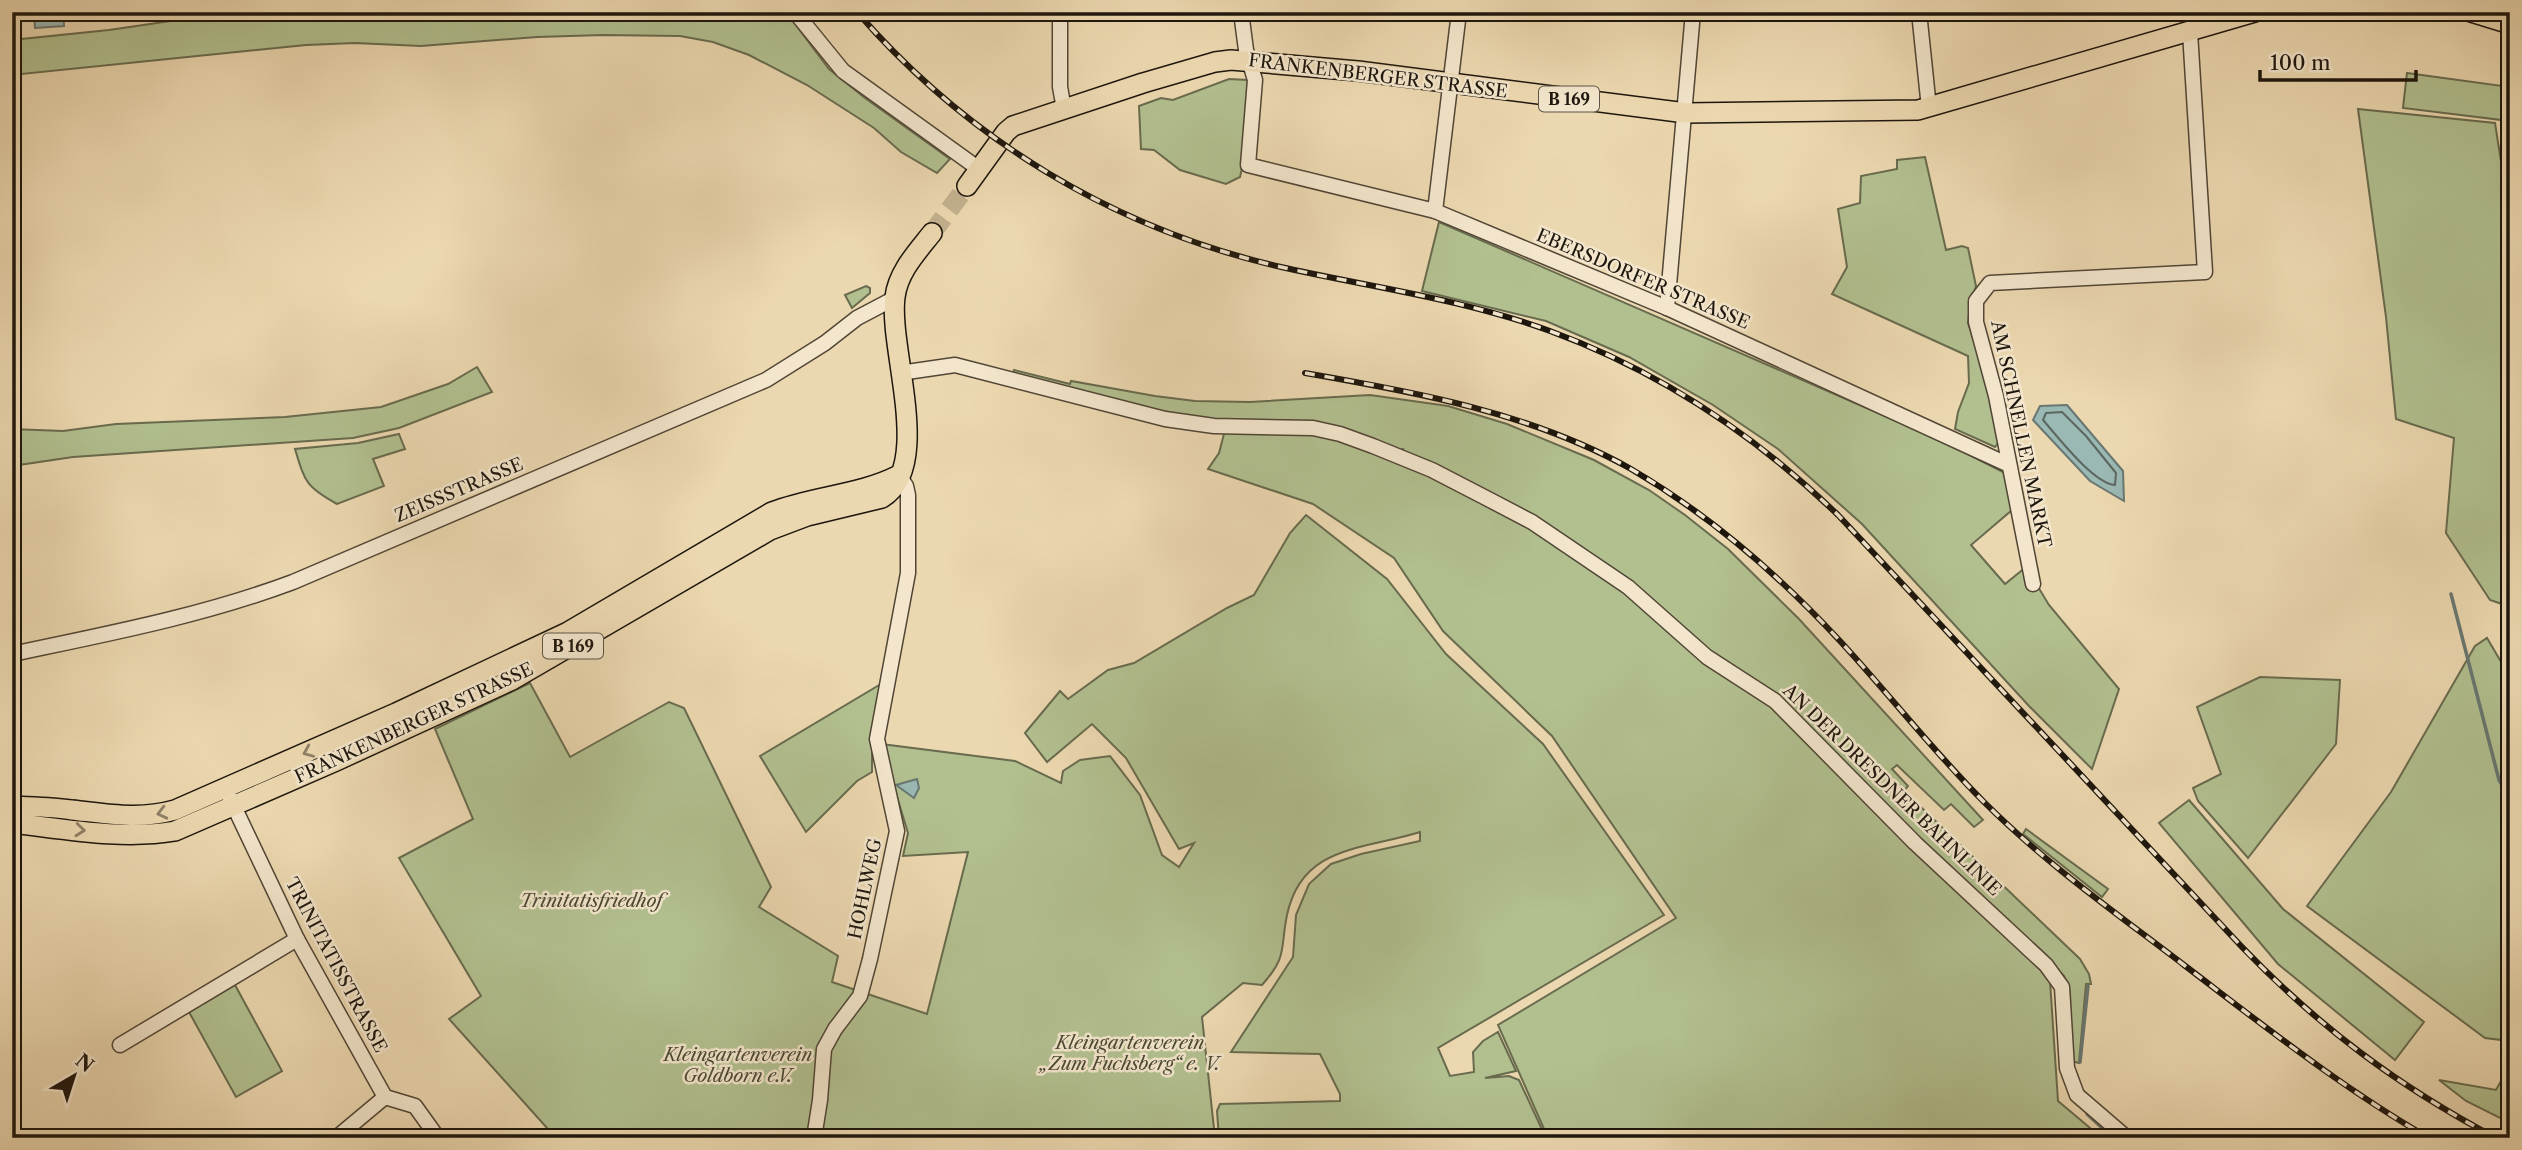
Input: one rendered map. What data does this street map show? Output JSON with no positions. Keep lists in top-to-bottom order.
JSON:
{
  "streets": {
    "main road": ["FRANKENBERGER STRASSE", "B 169"],
    "street": [
      "EBERSDORFER STRASSE",
      "AM SCHNELLEN MARKT",
      "ZEISSSTRASSE",
      "AN DER DRESDNER BAHNLINIE",
      "HOHLWEG",
      "TRINITATISSTRASSE"
    ]
  },
  "crossings": [
    ["FRANKENBERGER STRASSE", "EBERSDORFER STRASSE"],
    ["FRANKENBERGER STRASSE", "AM SCHNELLEN MARKT"],
    ["FRANKENBERGER STRASSE", "ZEISSSTRASSE"],
    ["FRANKENBERGER STRASSE", "AN DER DRESDNER BAHNLINIE"],
    ["FRANKENBERGER STRASSE", "HOHLWEG"],
    ["FRANKENBERGER STRASSE", "TRINITATISSTRASSE"],
    ["EBERSDORFER STRASSE", "AM SCHNELLEN MARKT"]
  ],
  "parks": ["Trinitatisfriedhof", "Kleingartenverein „Zum Fuchsberg“ e. V.", "Kleingartenverein Goldborn e.V."],
  "scale_bar": "100 m",
  "north": "top right"
}
